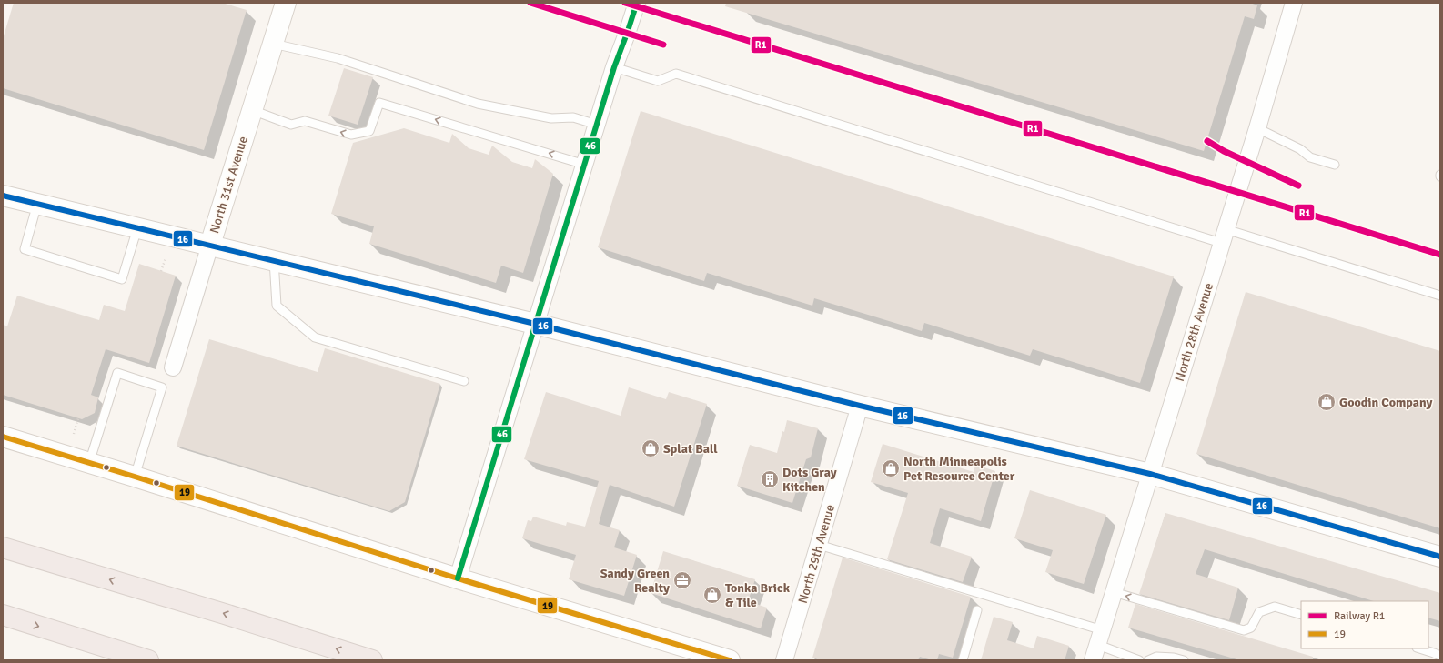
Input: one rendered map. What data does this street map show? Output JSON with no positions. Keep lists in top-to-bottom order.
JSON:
{
  "streets": {
    "street": ["North 31st Avenue", "North 28th Avenue", "North 29th Avenue"]
  },
  "places": {
    "shop": [
      "Goodin Company",
      "Splat Ball",
      "North Minneapolis Pet Resource Center",
      "Tonka Brick & Tile"
    ],
    "building": ["Dots Gray Kitchen"],
    "office": ["Sandy Green Realty"]
  },
  "lines": [
    "rail line R1",
    "transit line 46",
    "transit line 16",
    "transit line 19"
  ],
  "legend": ["Railway R1", "19"]
}
